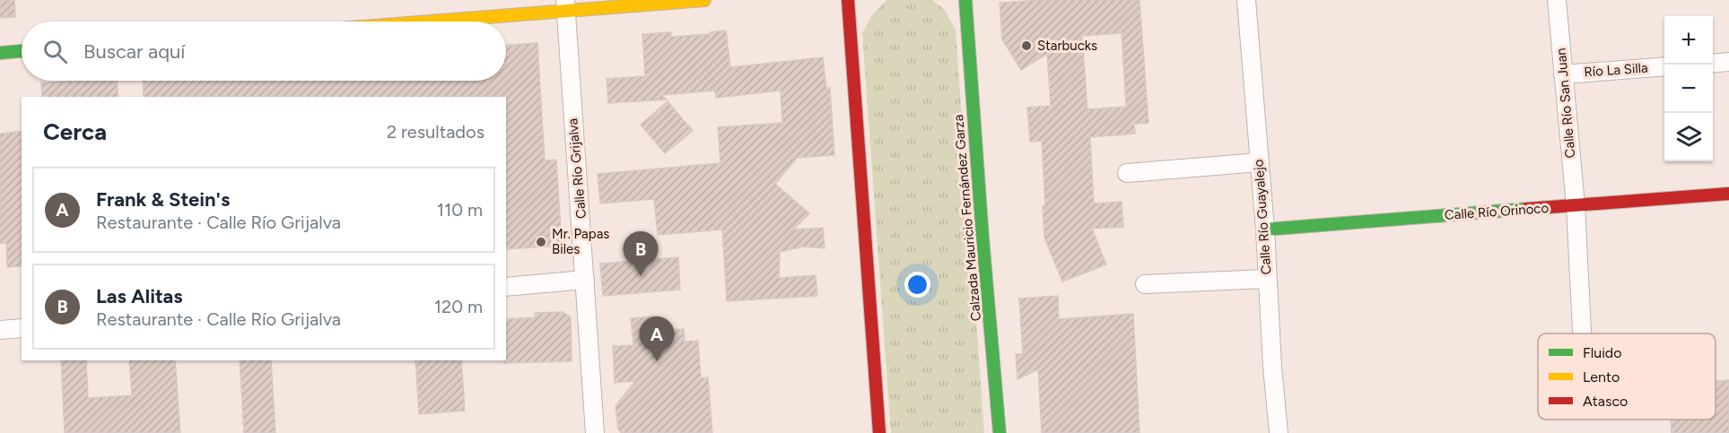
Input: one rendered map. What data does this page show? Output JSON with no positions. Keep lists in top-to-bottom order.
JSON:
{
  "streets": {
    "street": [
      "Río La Silla",
      "Calle Río San Juan",
      "Calle Río Grijalva",
      "Calle Río Orinoco",
      "Calle Río Guayalejo",
      "Calzada Mauricio Fernández Garza"
    ]
  },
  "crossings": [
    ["Río La Silla", "Calle Río San Juan"],
    ["Calle Río San Juan", "Calle Río Orinoco"],
    ["Calle Río Orinoco", "Calle Río Guayalejo"]
  ],
  "places": ["Starbucks", "Mr. Papas Biles"],
  "legend": ["Fluido", "Lento", "Atasco"],
  "page": {
    "map_buttons": ["+", "−"],
    "search": "Buscar aquí",
    "heading": ["Cerca", "2 resultados"],
    "list": [
      {
        "mark": "A",
        "name": "Frank & Stein's",
        "note": "Restaurante · Calle Río Grijalva",
        "value": "110 m"
      },
      {
        "mark": "B",
        "name": "Las Alitas",
        "note": "Restaurante · Calle Río Grijalva",
        "value": "120 m"
      }
    ],
    "pins": ["B", "A"]
  }
}
